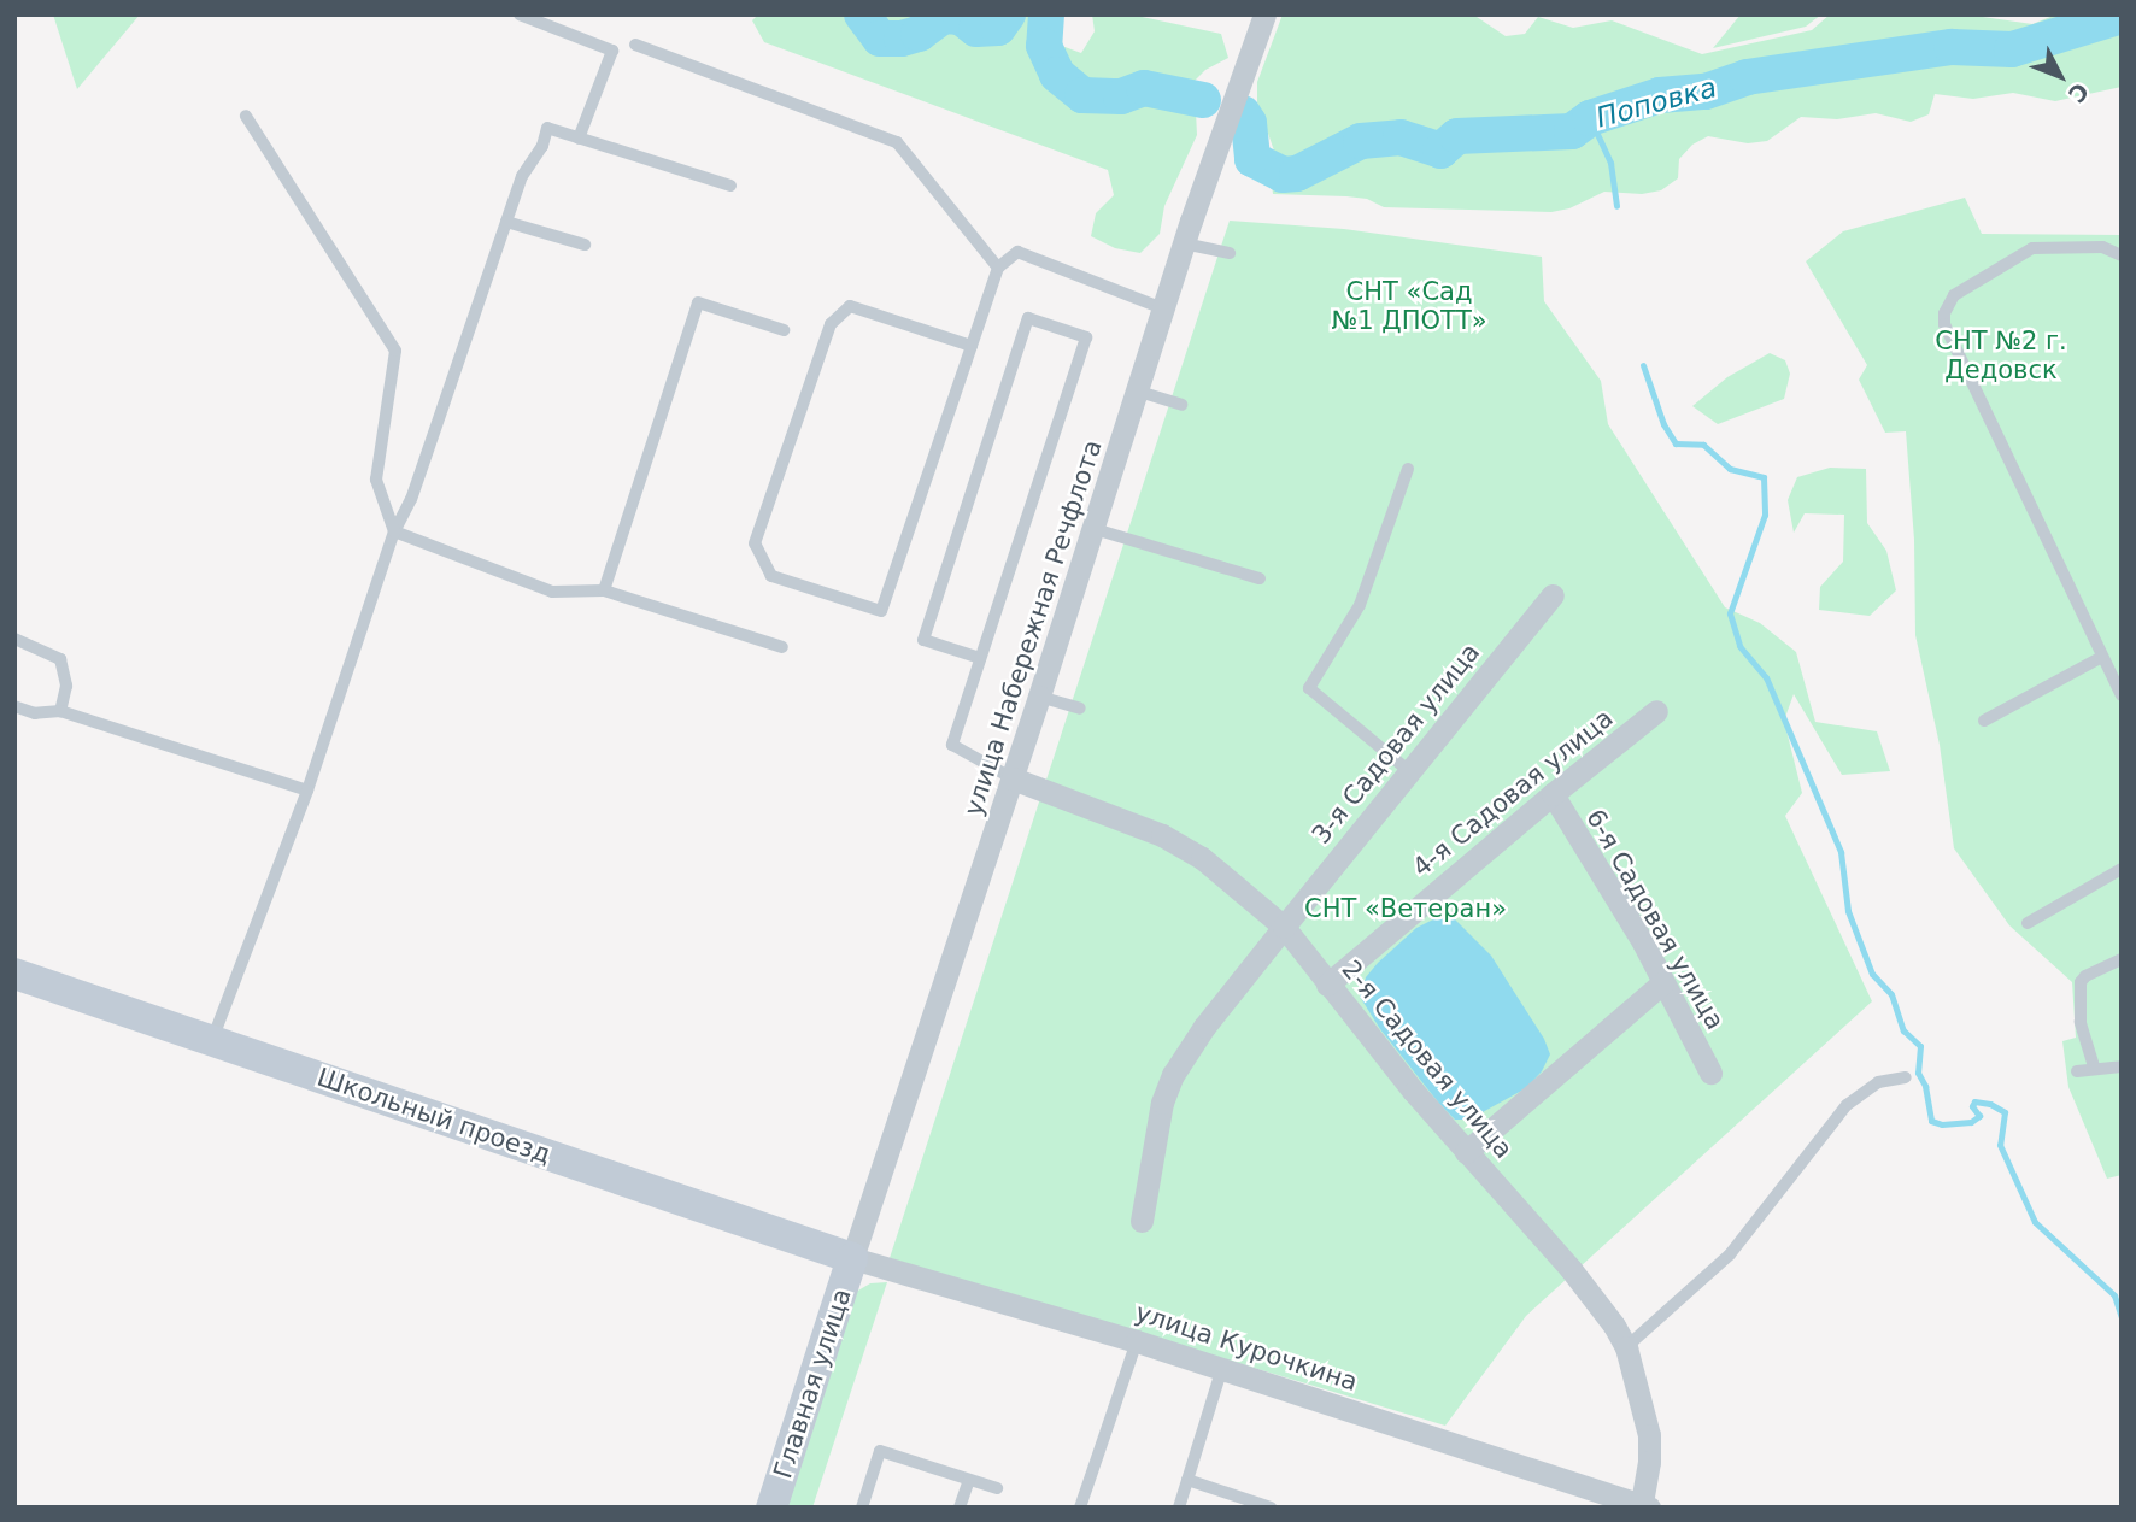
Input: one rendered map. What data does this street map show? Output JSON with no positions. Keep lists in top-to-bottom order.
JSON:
{
  "streets": {
    "street": [
      "улица Набережная Речфлота",
      "3-я Садовая улица",
      "4-я Садовая улица",
      "6-я Садовая улица",
      "2-я Садовая улица",
      "Школьный проезд",
      "улица Курочкина",
      "Главная улица"
    ]
  },
  "crossings": [
    ["улица Набережная Речфлота", "2-я Садовая улица"],
    ["улица Набережная Речфлота", "Школьный проезд"],
    ["улица Набережная Речфлота", "улица Курочкина"],
    ["улица Набережная Речфлота", "Главная улица"],
    ["3-я Садовая улица", "2-я Садовая улица"],
    ["4-я Садовая улица", "6-я Садовая улица"],
    ["4-я Садовая улица", "2-я Садовая улица"],
    ["Школьный проезд", "улица Курочкина"],
    ["Школьный проезд", "Главная улица"],
    ["улица Курочкина", "Главная улица"]
  ],
  "water": ["Поповка"],
  "parks": ["СНТ «Сад №1 ДПОТТ»", "СНТ №2 г. Дедовск", "СНТ «Ветеран»"],
  "north": "bottom right"
}
